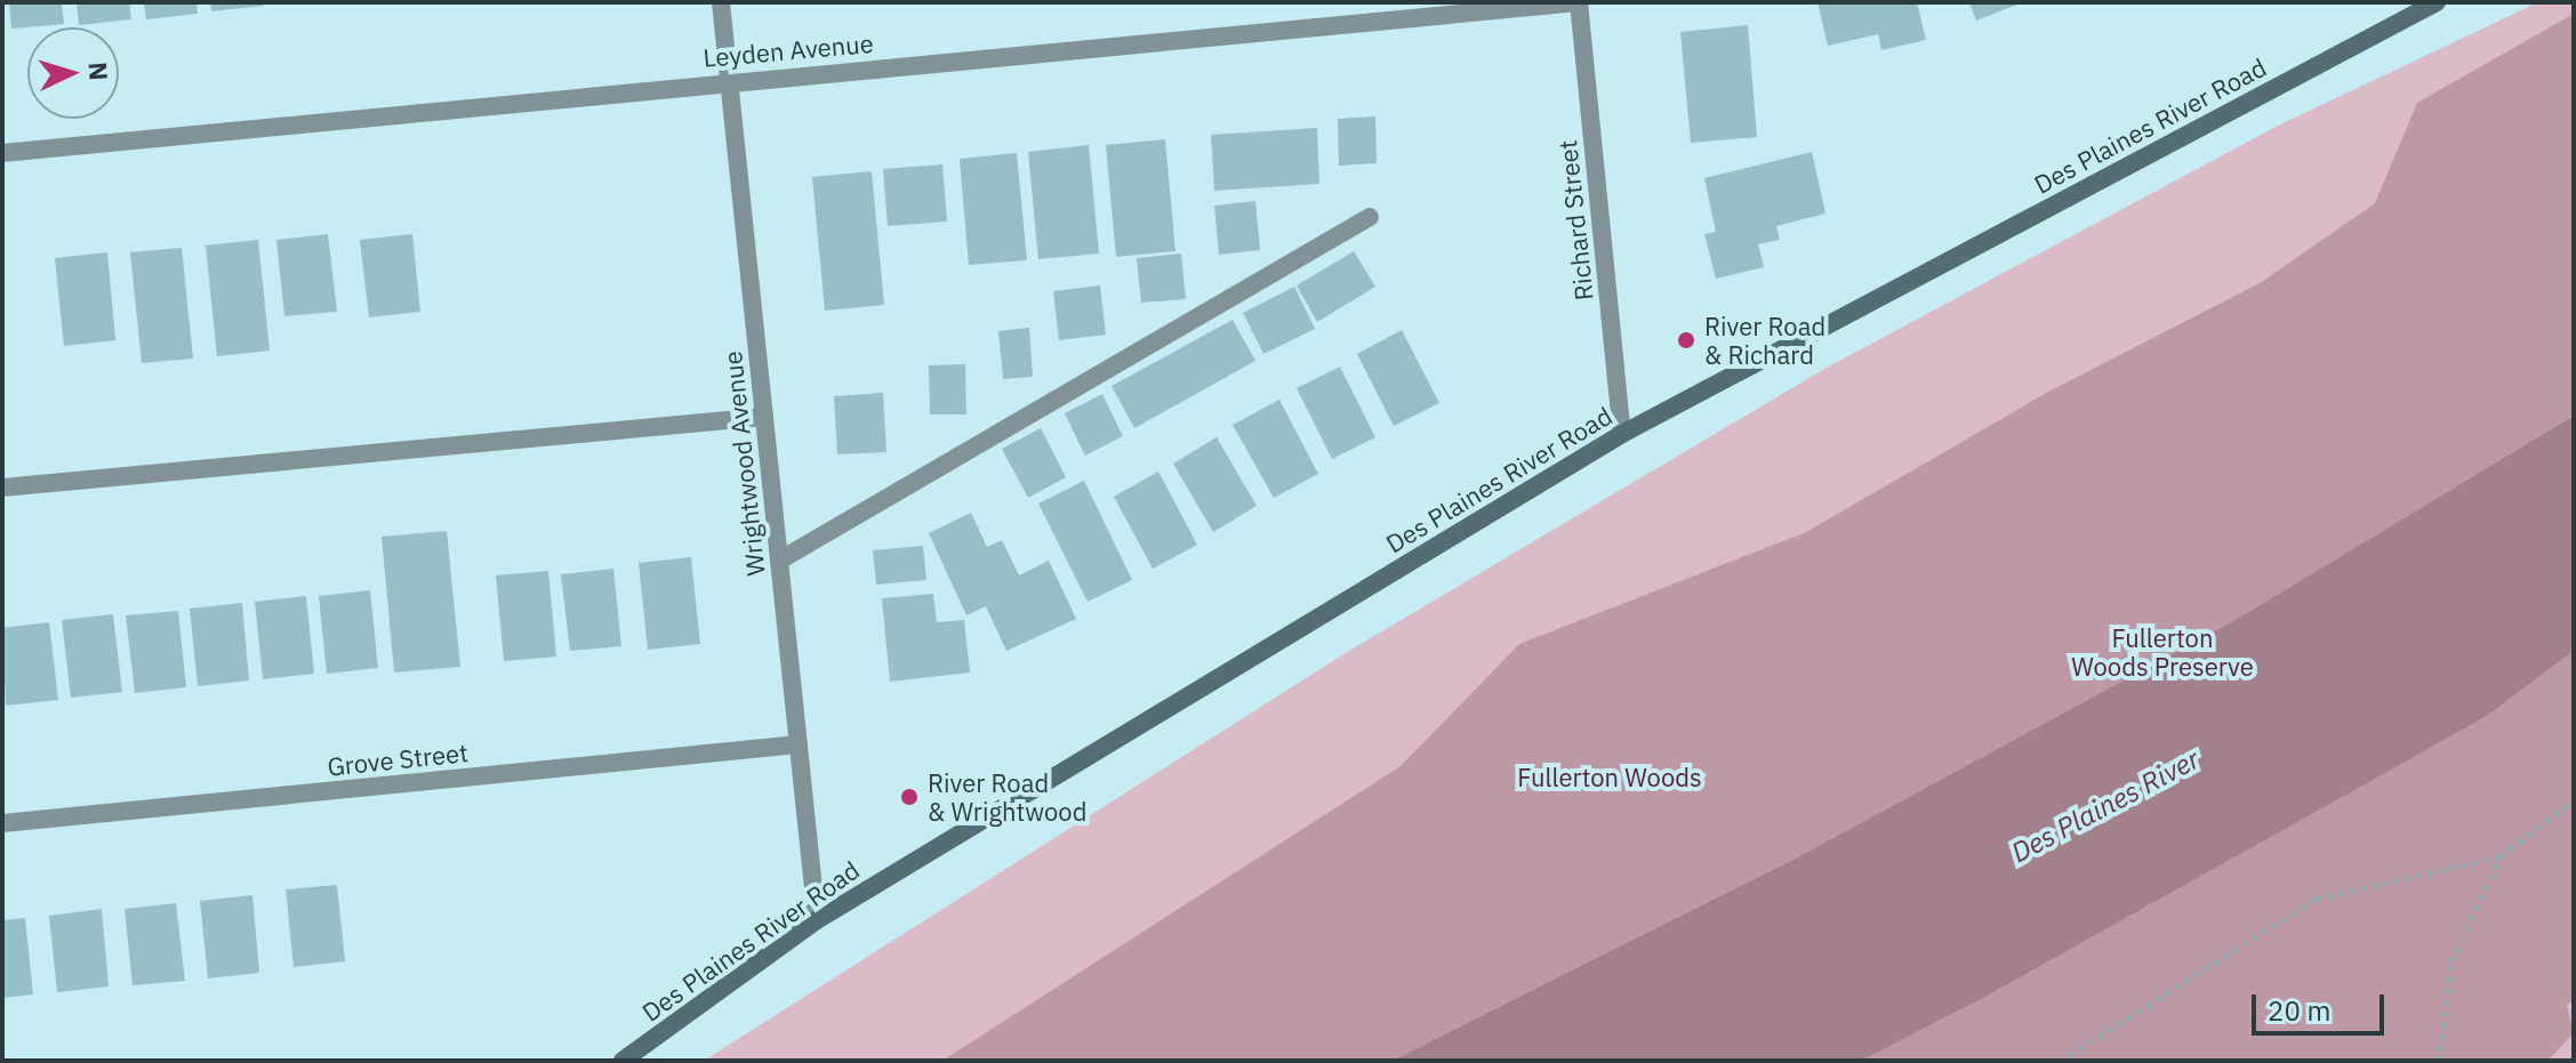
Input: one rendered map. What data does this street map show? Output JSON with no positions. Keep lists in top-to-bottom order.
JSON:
{
  "streets": {
    "main road": ["Des Plaines River Road"],
    "street": [
      "Leyden Avenue",
      "Richard Street",
      "Wrightwood Avenue",
      "Grove Street"
    ]
  },
  "crossings": [
    ["Leyden Avenue", "Richard Street"],
    ["Leyden Avenue", "Wrightwood Avenue"],
    ["Des Plaines River Road", "Richard Street"],
    ["Des Plaines River Road", "Wrightwood Avenue"],
    ["Wrightwood Avenue", "Grove Street"]
  ],
  "water": ["Des Plaines River"],
  "parks": ["Fullerton Woods Preserve", "Fullerton Woods"],
  "places": ["River Road & Richard", "River Road & Wrightwood"],
  "scale_bar": "20 m",
  "north": "right"
}
